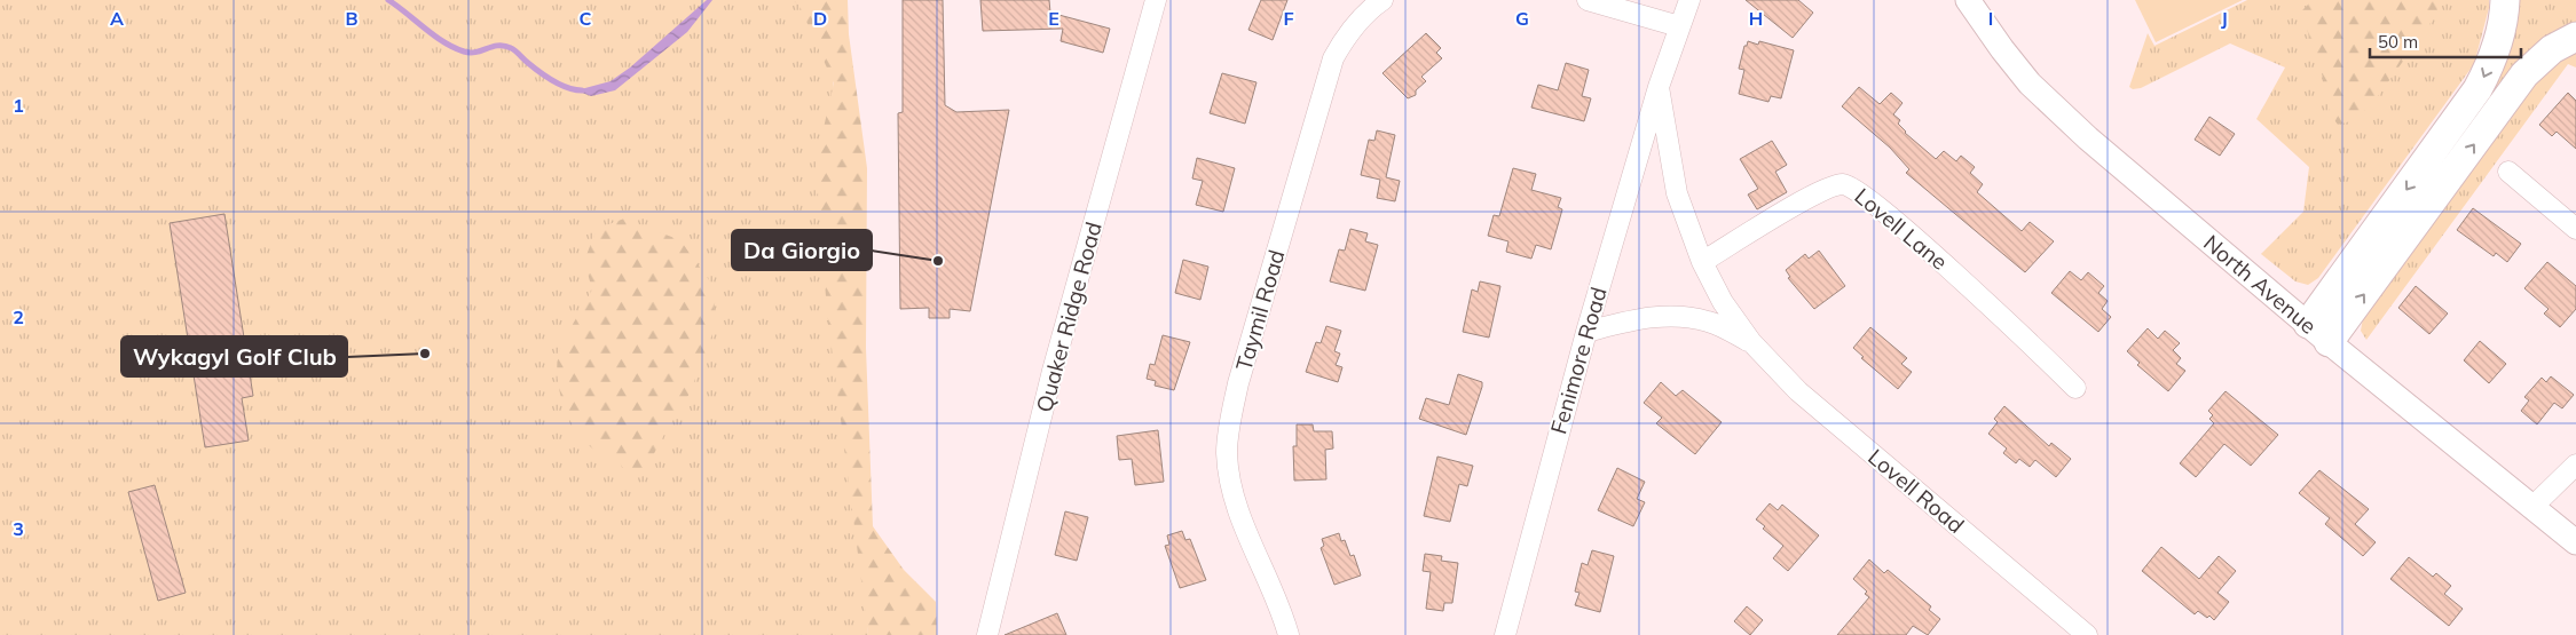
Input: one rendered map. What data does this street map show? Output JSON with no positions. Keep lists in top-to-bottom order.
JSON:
{
  "streets": {
    "main road": ["North Avenue"],
    "street": [
      "Lovell Lane",
      "Taymil Road",
      "Quaker Ridge Road",
      "Fenimore Road",
      "Lovell Road"
    ]
  },
  "crossings": [
    ["Lovell Lane", "Lovell Road"],
    ["Fenimore Road", "Lovell Road"]
  ],
  "places": ["Da Giorgio", "Wykagyl Golf Club"],
  "scale_bar": "50 m",
  "grid": {
    "columns": [
      "A",
      "B",
      "C",
      "D",
      "E",
      "F",
      "G",
      "H",
      "I",
      "J"
    ],
    "rows": ["1", "2", "3"]
  }
}
